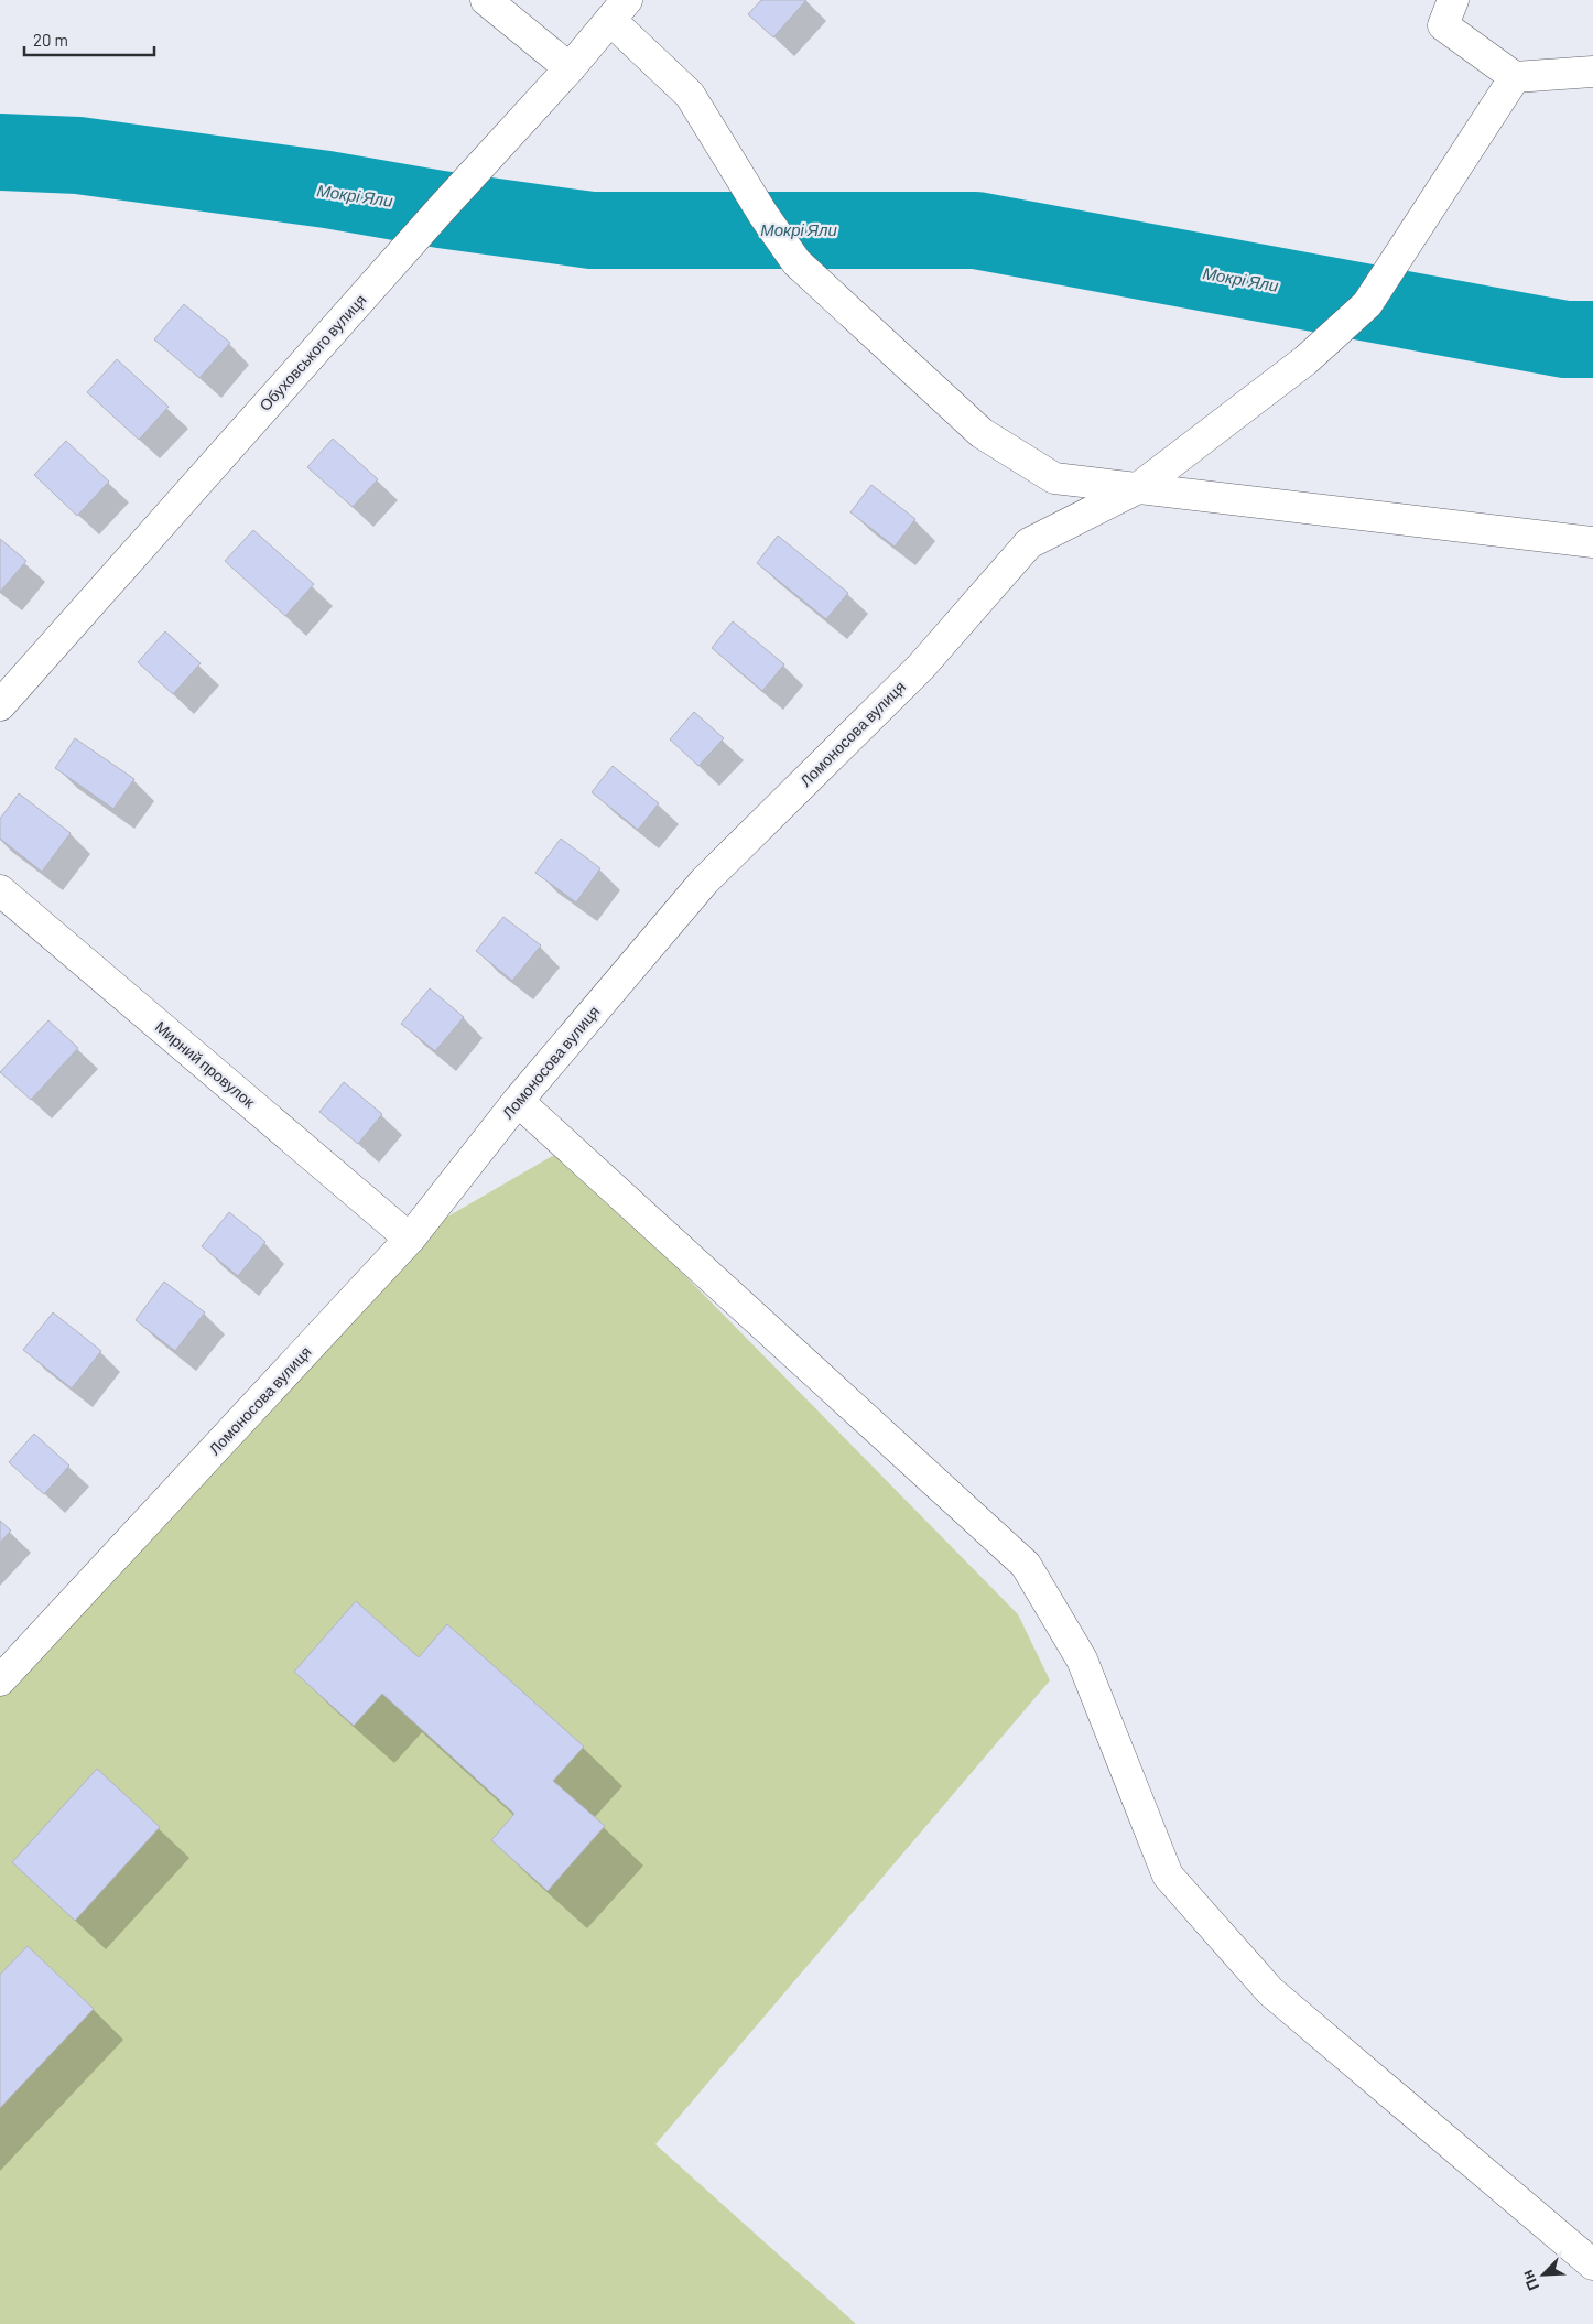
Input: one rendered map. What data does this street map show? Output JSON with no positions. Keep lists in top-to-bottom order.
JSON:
{
  "streets": {
    "street": ["Обуховського вулиця", "Ломоносова вулиця", "Мирний провулок"]
  },
  "crossings": [
    ["Ломоносова вулиця", "Мирний провулок"]
  ],
  "water": ["Мокрі Яли"],
  "scale_bar": "20 m",
  "north": "bottom left"
}
